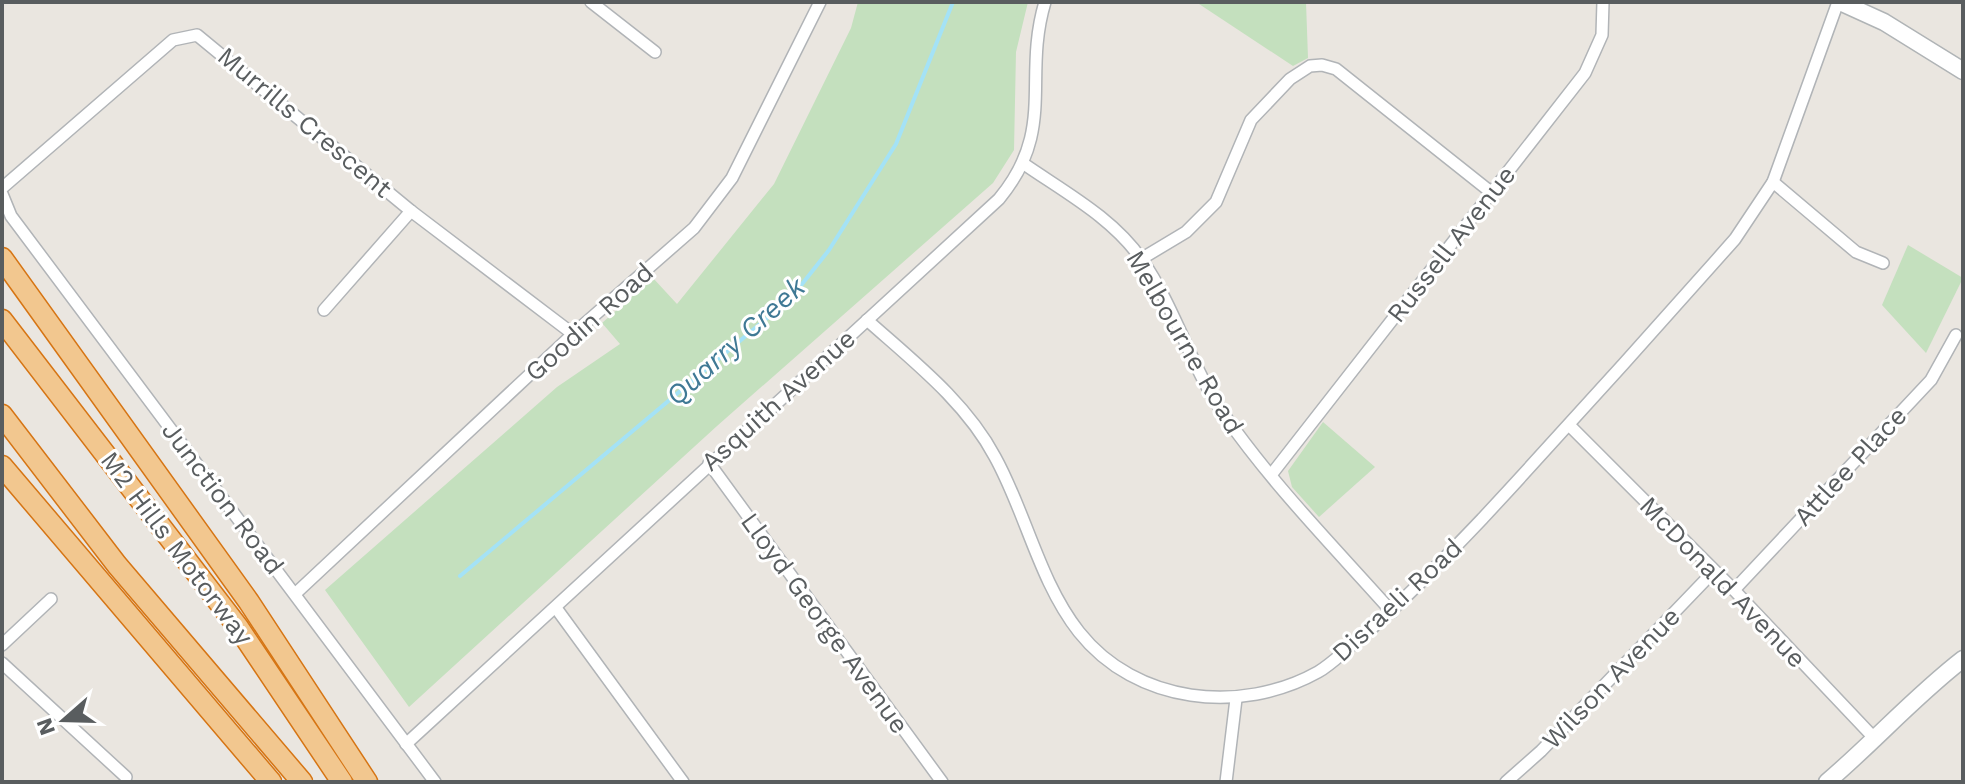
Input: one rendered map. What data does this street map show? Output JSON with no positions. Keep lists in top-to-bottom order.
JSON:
{
  "streets": {
    "highway": ["M2 Hills Motorway"],
    "street": [
      "Murrills Crescent",
      "Russell Avenue",
      "Goodin Road",
      "Melbourne Road",
      "Asquith Avenue",
      "Attlee Place",
      "Junction Road",
      "McDonald Avenue",
      "Disraeli Road",
      "Lloyd George Avenue",
      "Wilson Avenue"
    ]
  },
  "crossings": [
    ["Murrills Crescent", "Goodin Road"],
    ["Murrills Crescent", "Junction Road"],
    ["Russell Avenue", "Melbourne Road"],
    ["Goodin Road", "Junction Road"],
    ["Melbourne Road", "Asquith Avenue"],
    ["Melbourne Road", "Disraeli Road"],
    ["Asquith Avenue", "Junction Road"],
    ["Asquith Avenue", "Disraeli Road"],
    ["Asquith Avenue", "Lloyd George Avenue"],
    ["Attlee Place", "McDonald Avenue"],
    ["McDonald Avenue", "Disraeli Road"],
    ["McDonald Avenue", "Wilson Avenue"]
  ],
  "water": ["Quarry Creek"],
  "north": "left"
}
